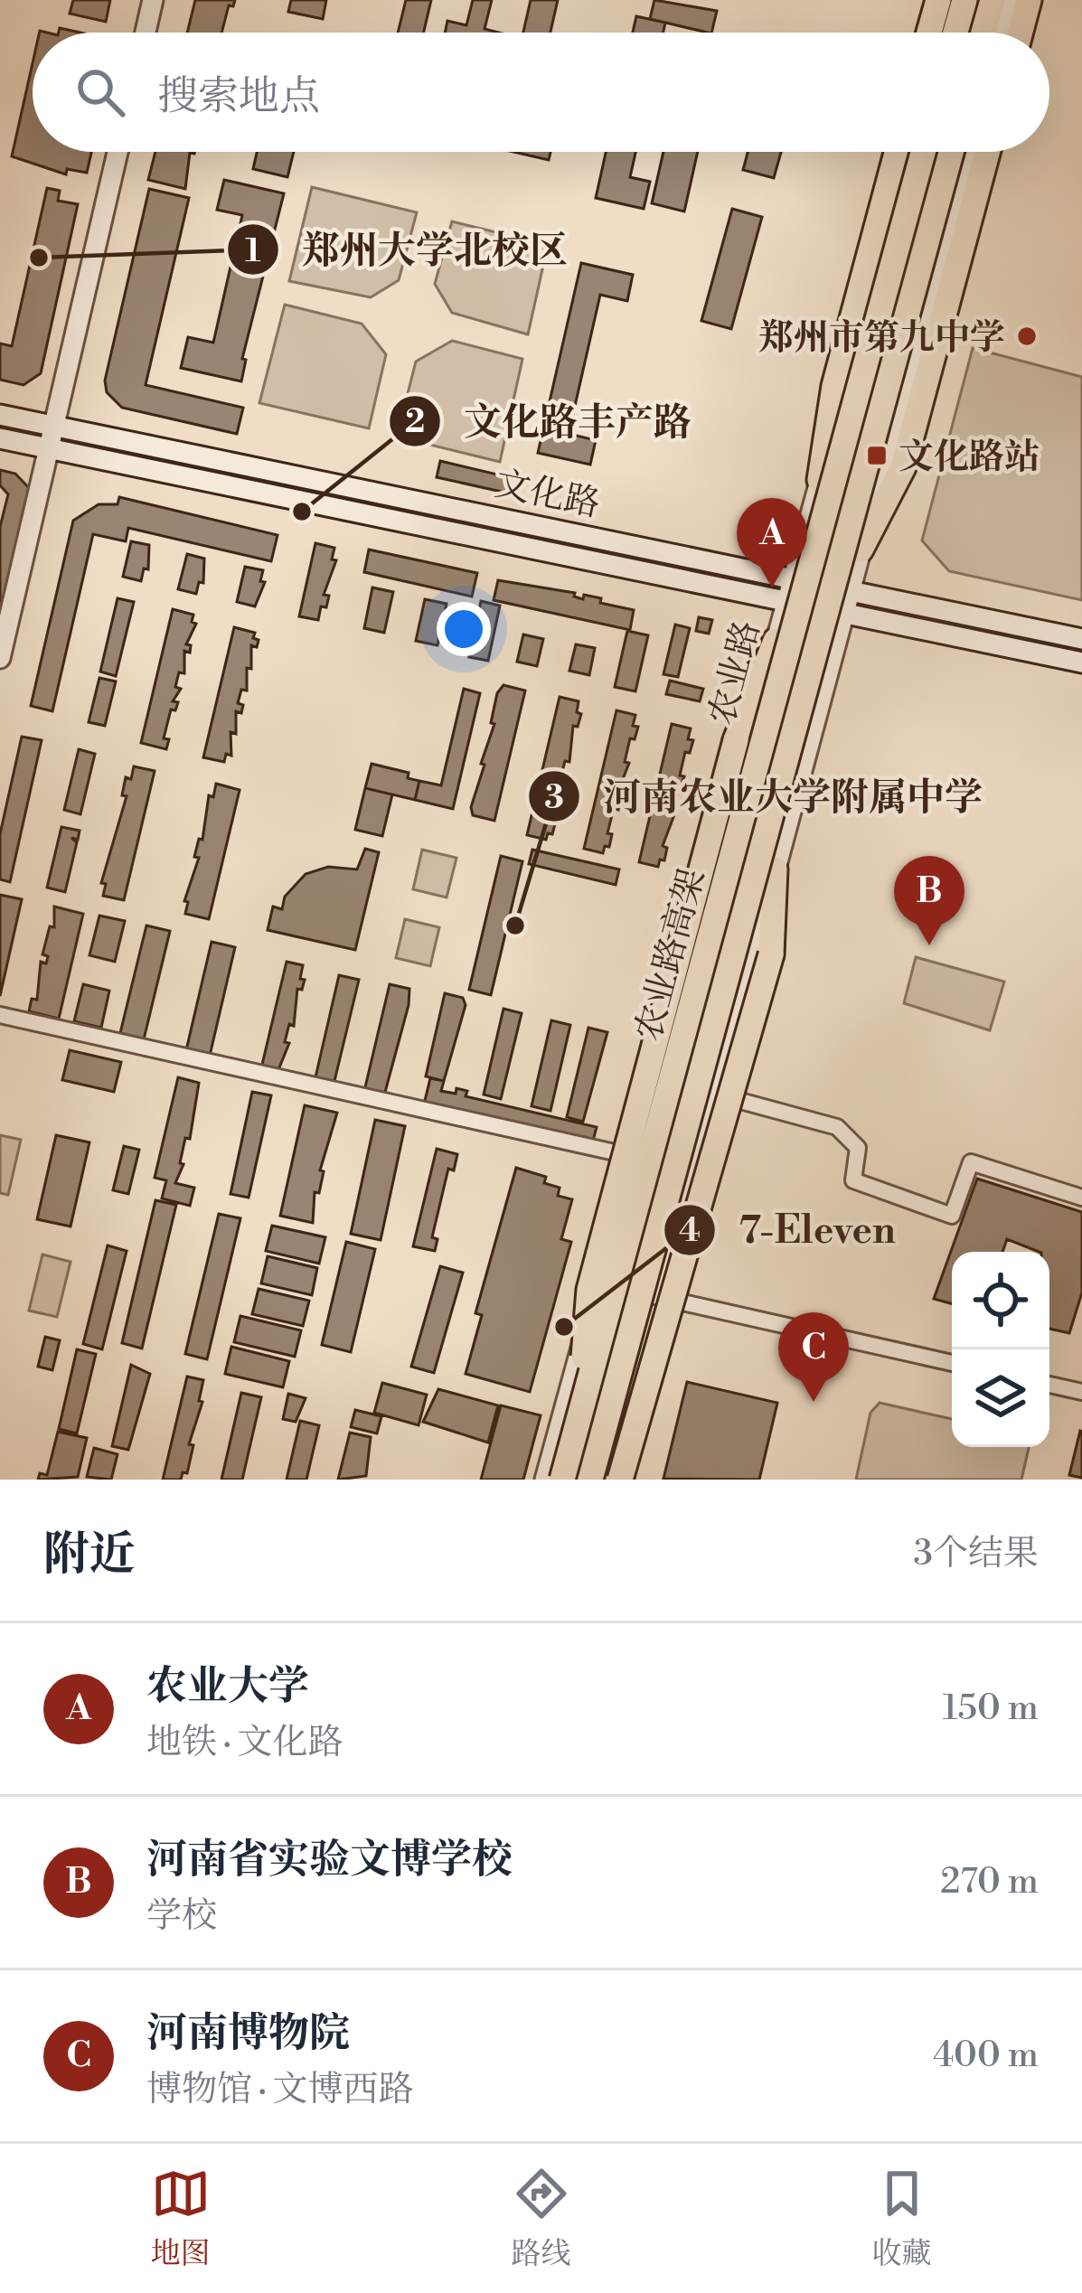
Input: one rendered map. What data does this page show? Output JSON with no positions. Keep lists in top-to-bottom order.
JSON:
{
  "streets": {
    "highway": ["农业路高架"],
    "street": ["文化路", "农业路"]
  },
  "crossings": [
    ["文化路", "农业路"]
  ],
  "places": {
    "other": [
      "郑州大学北校区",
      "郑州市第九中学",
      "文化路丰产路",
      "河南农业大学附属中学",
      "7-Eleven"
    ],
    "transit": ["文化路站"]
  },
  "page": {
    "search": "搜索地点",
    "pins": ["A", "B", "C"],
    "heading": ["附近", "3个结果"],
    "list": [
      {
        "mark": "A",
        "name": "农业大学",
        "note": "地铁 · 文化路",
        "value": "150 m"
      },
      {
        "mark": "B",
        "name": "河南省实验文博学校",
        "note": "学校",
        "value": "270 m"
      },
      {
        "mark": "C",
        "name": "河南博物院",
        "note": "博物馆 · 文博西路",
        "value": "400 m"
      }
    ],
    "nav": ["地图", "路线", "收藏"]
  }
}
